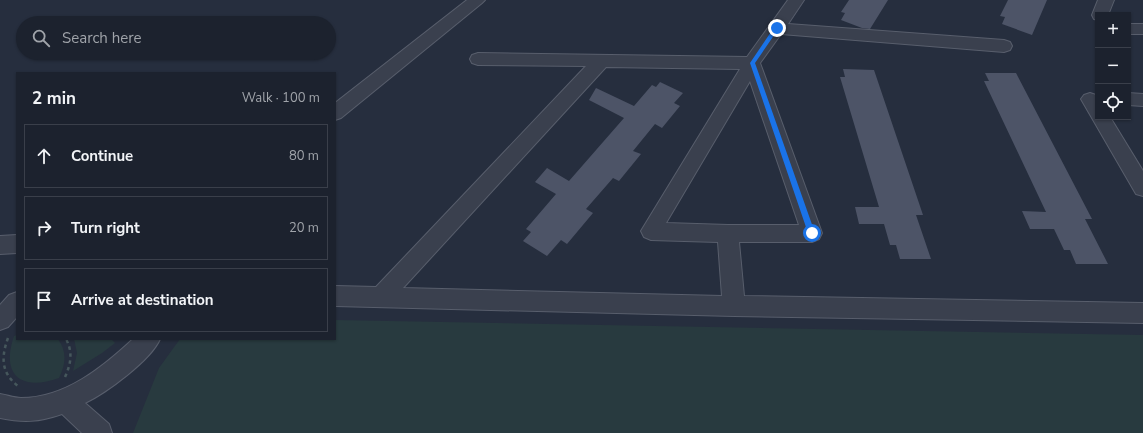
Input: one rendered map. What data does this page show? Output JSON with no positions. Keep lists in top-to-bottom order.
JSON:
{
  "page": {
    "map_buttons": ["+", "−"],
    "search": "Search here",
    "heading": ["2 min", "Walk · 100 m"],
    "list": [
      ["Continue", "80 m"],
      ["Turn right", "20 m"],
      "Arrive at destination"
    ]
  }
}
